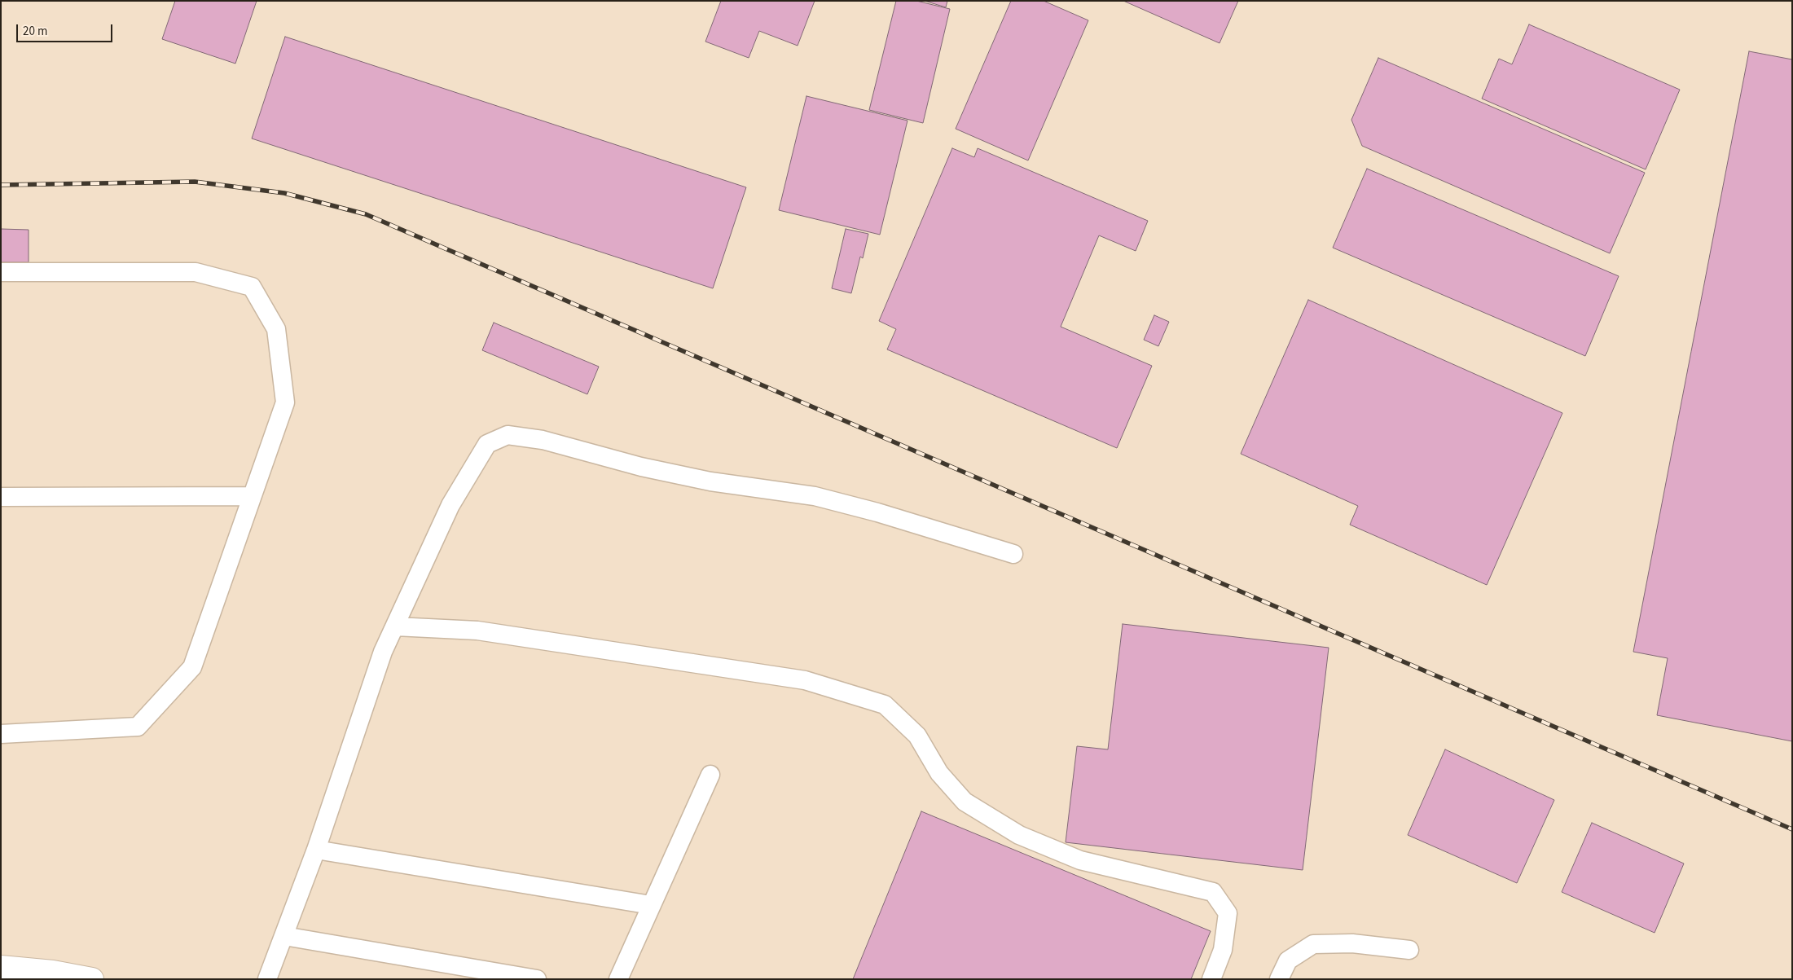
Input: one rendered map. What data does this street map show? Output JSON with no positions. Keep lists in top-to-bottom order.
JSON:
{
  "scale_bar": "20 m"
}
